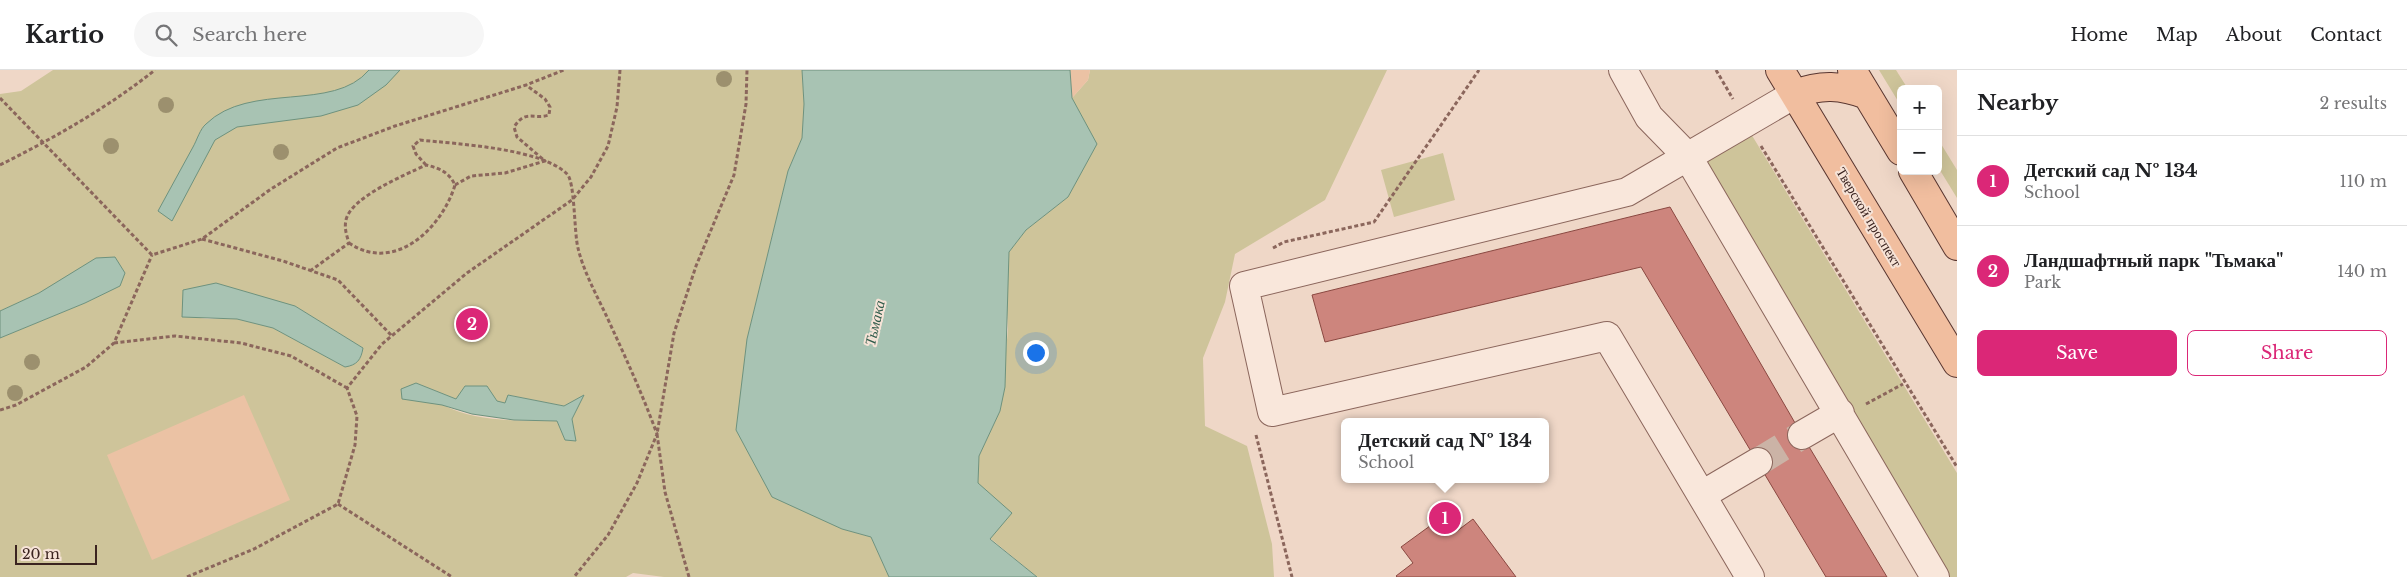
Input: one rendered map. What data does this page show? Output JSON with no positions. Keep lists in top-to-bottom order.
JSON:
{
  "streets": {
    "main road": ["Тверской проспект"]
  },
  "water": ["Тьмака"],
  "scale_bar": "20 m",
  "page": {
    "header": "Kartio",
    "search": "Search here",
    "nav": [
      "Home",
      "Map",
      "About",
      "Contact"
    ],
    "heading": ["Nearby", "2 results"],
    "map_buttons": ["+", "−"],
    "list": [
      {
        "mark": "1",
        "name": "Детский сад № 134",
        "note": "School",
        "value": "110 m"
      },
      {
        "mark": "2",
        "name": "Ландшафтный парк \"Тьмака\"",
        "note": "Park",
        "value": "140 m"
      }
    ],
    "pins": ["2", "1"],
    "buttons": ["Save", "Share"],
    "popup": ["Детский сад № 134", "School"],
    "scale": "20 m"
  }
}
